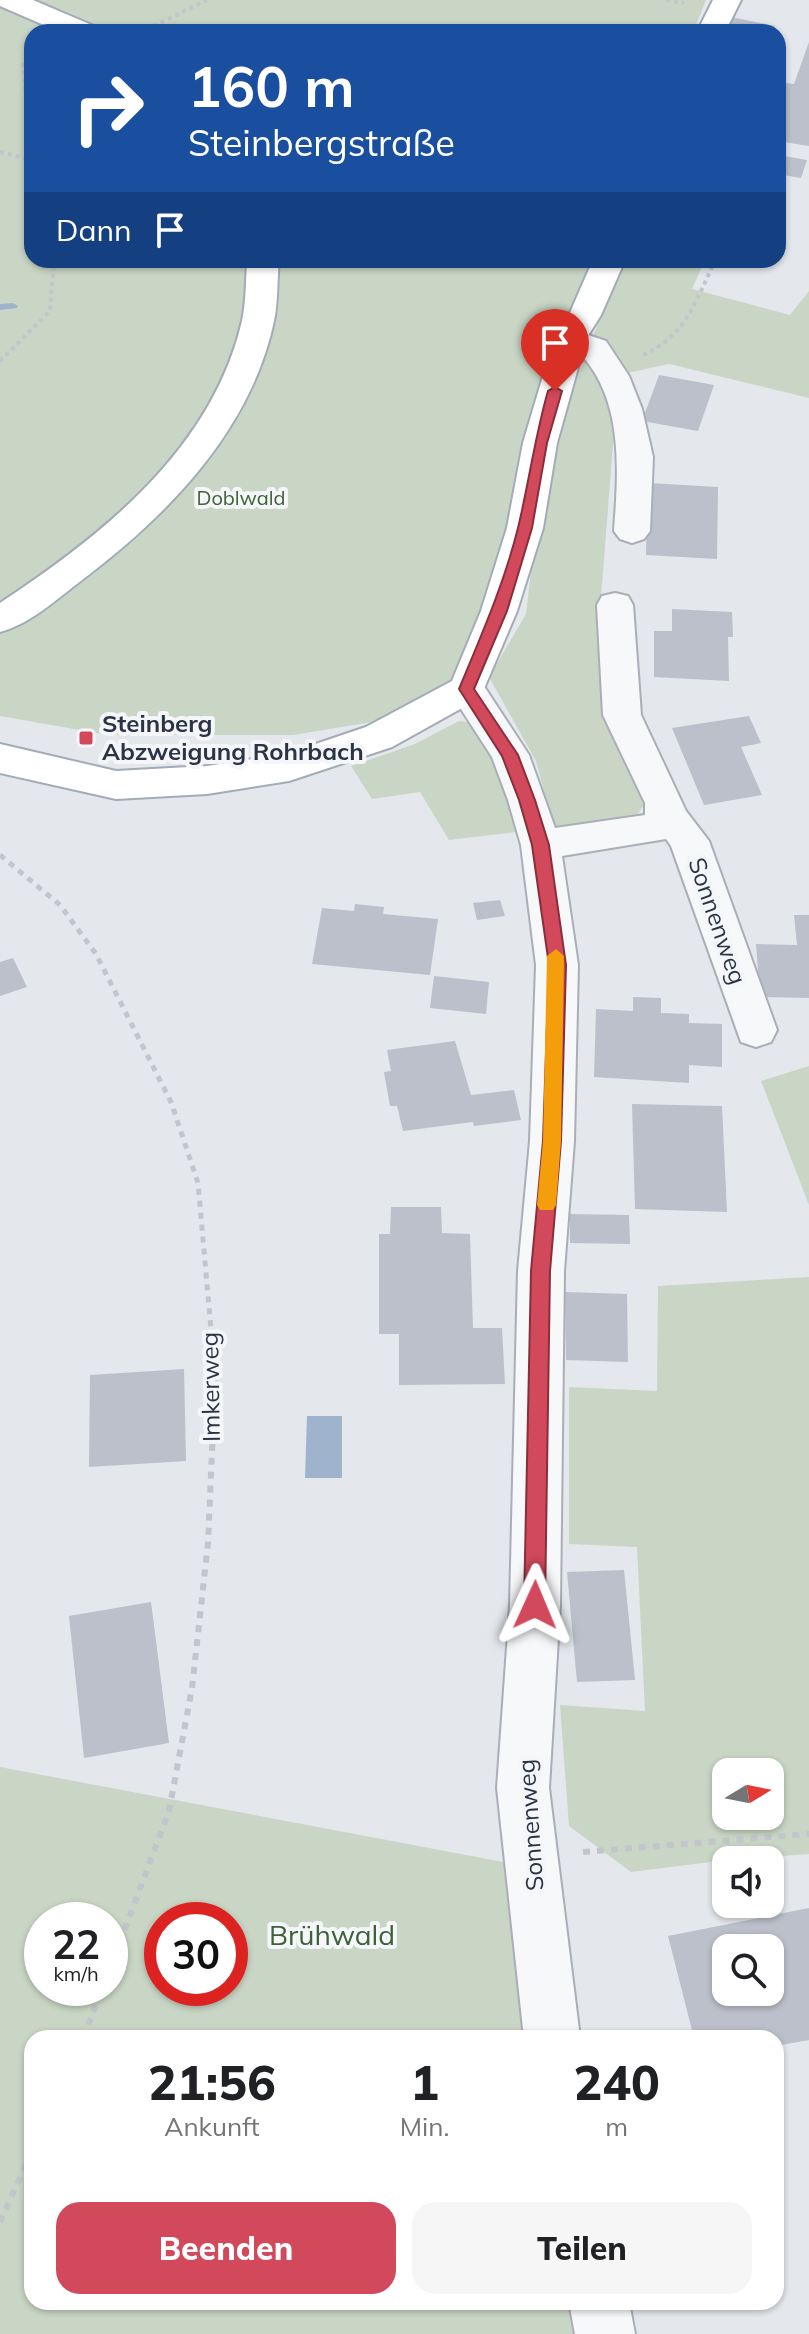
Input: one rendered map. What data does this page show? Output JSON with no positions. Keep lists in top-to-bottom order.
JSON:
{
  "streets": {
    "street": ["Sonnenweg"],
    "path": ["Imkerweg"]
  },
  "parks": ["Doblwald", "Brühwald"],
  "places": {
    "transit": ["Steinberg Abzweigung Rohrbach"]
  },
  "north": "right",
  "page": {
    "turn": ["160 m", "Steinbergstraße"],
    "then": "Dann",
    "speed": "22 km/h",
    "limit": "30",
    "eta": [
      "21:56",
      "Ankunft",
      "1",
      "Min.",
      "240",
      "m"
    ],
    "buttons": ["Beenden", "Teilen"]
  }
}
